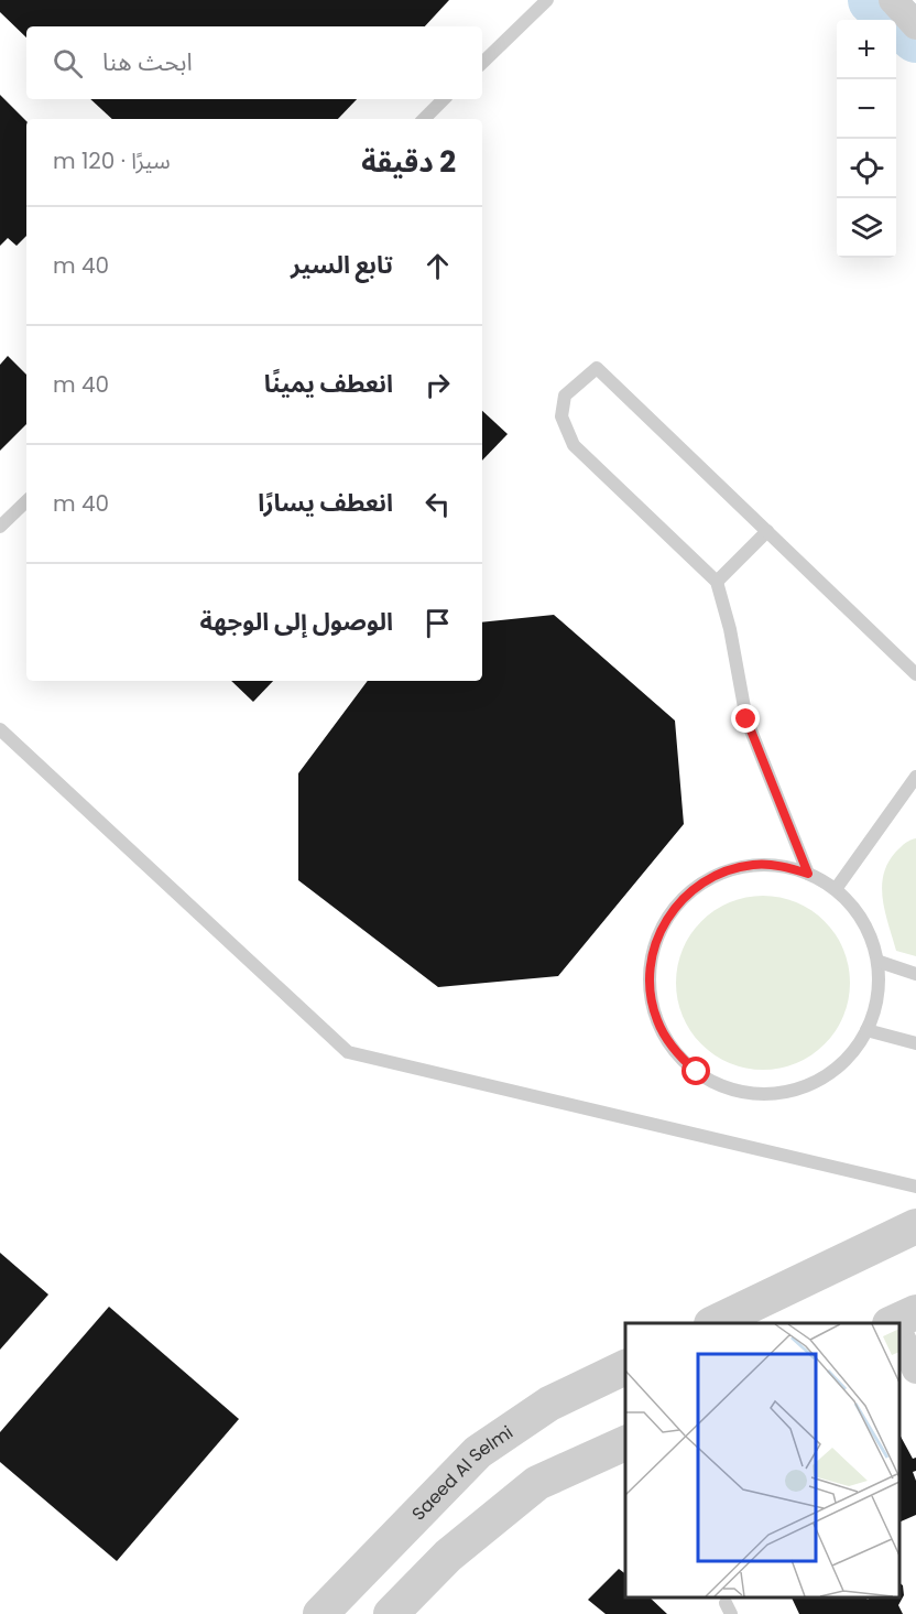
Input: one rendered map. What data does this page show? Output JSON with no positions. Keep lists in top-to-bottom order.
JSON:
{
  "streets": {
    "street": ["Saeed Al Selmi"]
  },
  "page": {
    "map_buttons": ["+", "−"],
    "search": "ابحث هنا",
    "heading": ["2 دقيقة", "سيرًا · 120 m"],
    "list": [
      ["تابع السير", "40 m"],
      ["انعطف يمينًا", "40 m"],
      ["انعطف يسارًا", "40 m"],
      "الوصول إلى الوجهة"
    ]
  }
}
